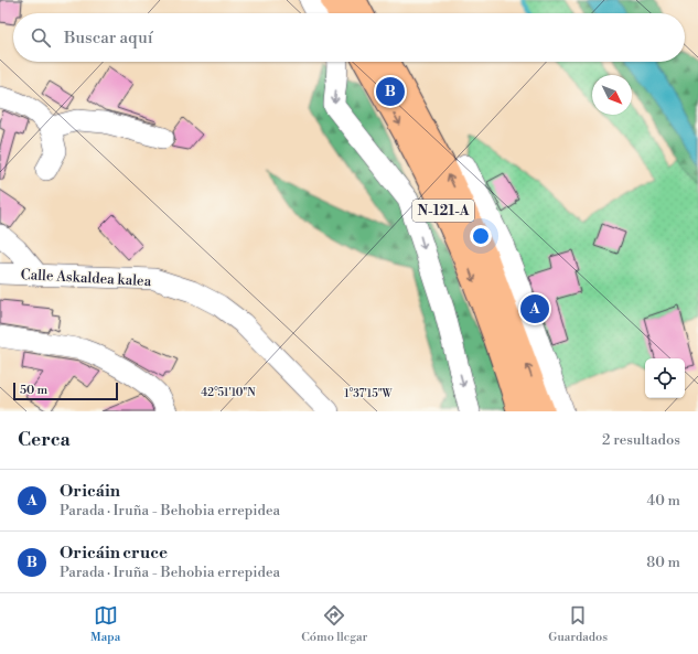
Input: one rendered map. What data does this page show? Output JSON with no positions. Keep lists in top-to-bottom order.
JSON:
{
  "streets": {
    "highway": ["N-121-A"],
    "street": ["Calle Askaldea kalea"]
  },
  "scale_bar": "50 m",
  "north": "bottom right",
  "page": {
    "search": "Buscar aquí",
    "pins": ["B", "A"],
    "scale": "50 m",
    "heading": ["Cerca", "2 resultados"],
    "list": [
      {
        "mark": "A",
        "name": "Oricáin",
        "note": "Parada · Iruña - Behobia errepidea",
        "value": "40 m"
      },
      {
        "mark": "B",
        "name": "Oricáin cruce",
        "note": "Parada · Iruña - Behobia errepidea",
        "value": "80 m"
      }
    ],
    "nav": ["Mapa", "Cómo llegar", "Guardados"]
  },
  "coordinates": ["42°51'10\"N", "1°37'15\"W"]
}
